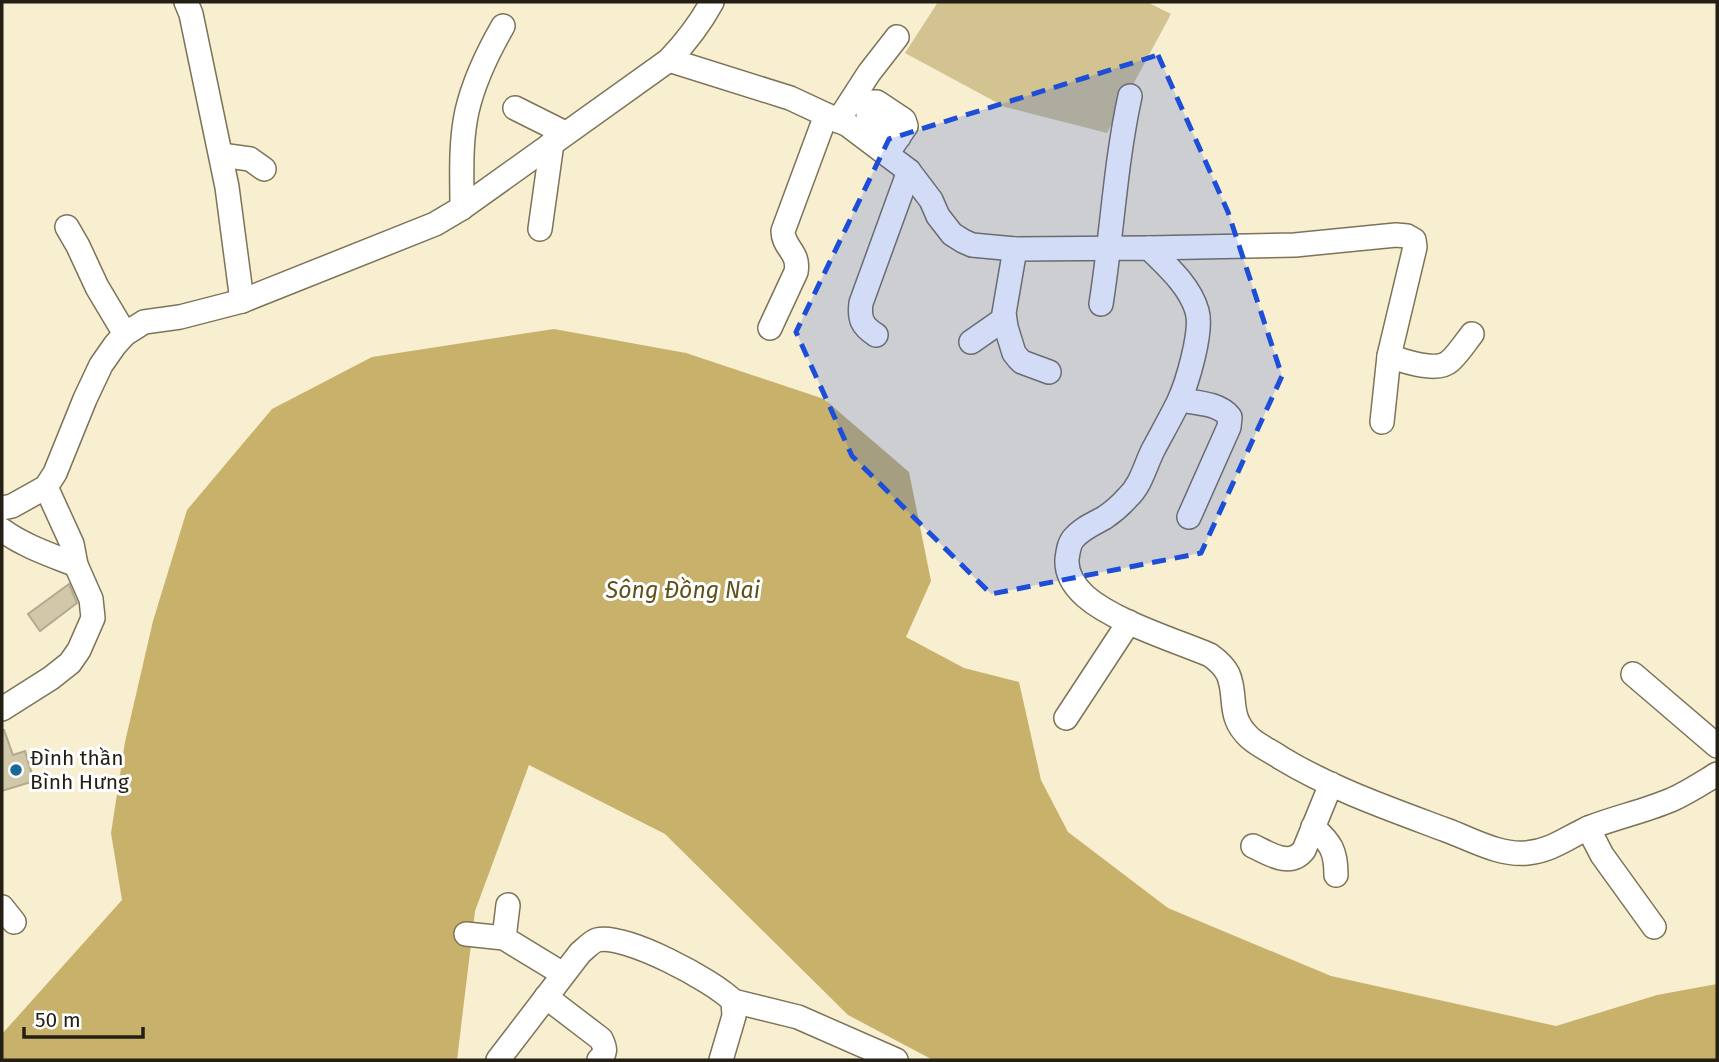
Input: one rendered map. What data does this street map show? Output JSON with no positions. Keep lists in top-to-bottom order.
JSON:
{
  "water": ["Sông Đồng Nai"],
  "places": ["Đình thần Bình Hưng"],
  "scale_bar": "50 m"
}
